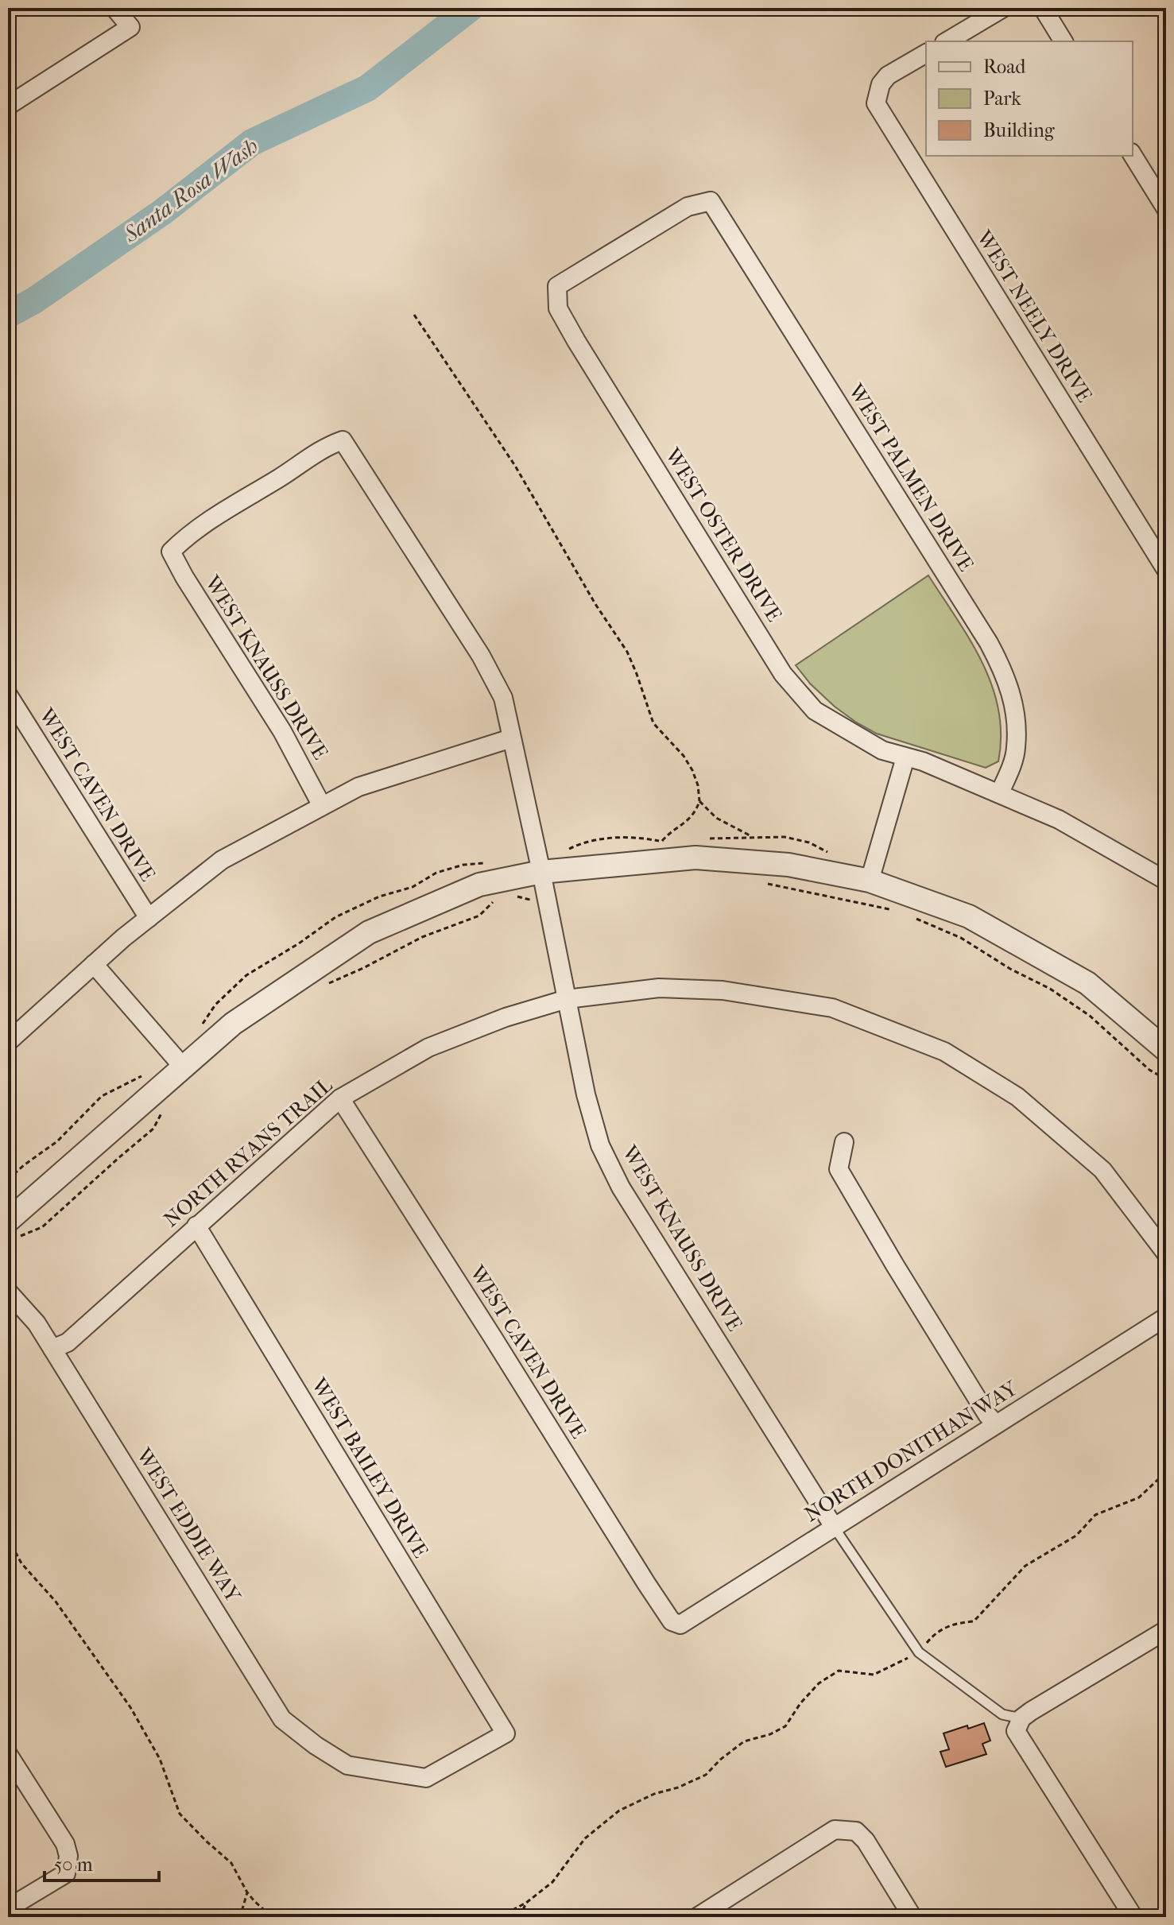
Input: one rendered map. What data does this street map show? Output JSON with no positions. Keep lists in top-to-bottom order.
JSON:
{
  "streets": {
    "street": [
      "WEST NEELY DRIVE",
      "WEST PALMEN DRIVE",
      "WEST OSTER DRIVE",
      "WEST KNAUSS DRIVE",
      "WEST CAVEN DRIVE",
      "NORTH RYANS TRAIL",
      "NORTH DONITHAN WAY",
      "WEST BAILEY DRIVE",
      "WEST EDDIE WAY"
    ]
  },
  "crossings": [
    ["WEST PALMEN DRIVE", "WEST OSTER DRIVE"],
    ["WEST KNAUSS DRIVE", "NORTH RYANS TRAIL"],
    ["WEST KNAUSS DRIVE", "NORTH DONITHAN WAY"],
    ["WEST CAVEN DRIVE", "NORTH RYANS TRAIL"],
    ["WEST CAVEN DRIVE", "NORTH DONITHAN WAY"],
    ["NORTH RYANS TRAIL", "WEST BAILEY DRIVE"],
    ["NORTH RYANS TRAIL", "WEST EDDIE WAY"],
    ["WEST BAILEY DRIVE", "WEST EDDIE WAY"]
  ],
  "water": ["Santa Rosa Wash"],
  "legend": ["Road", "Park", "Building"],
  "scale_bar": "50 m"
}
